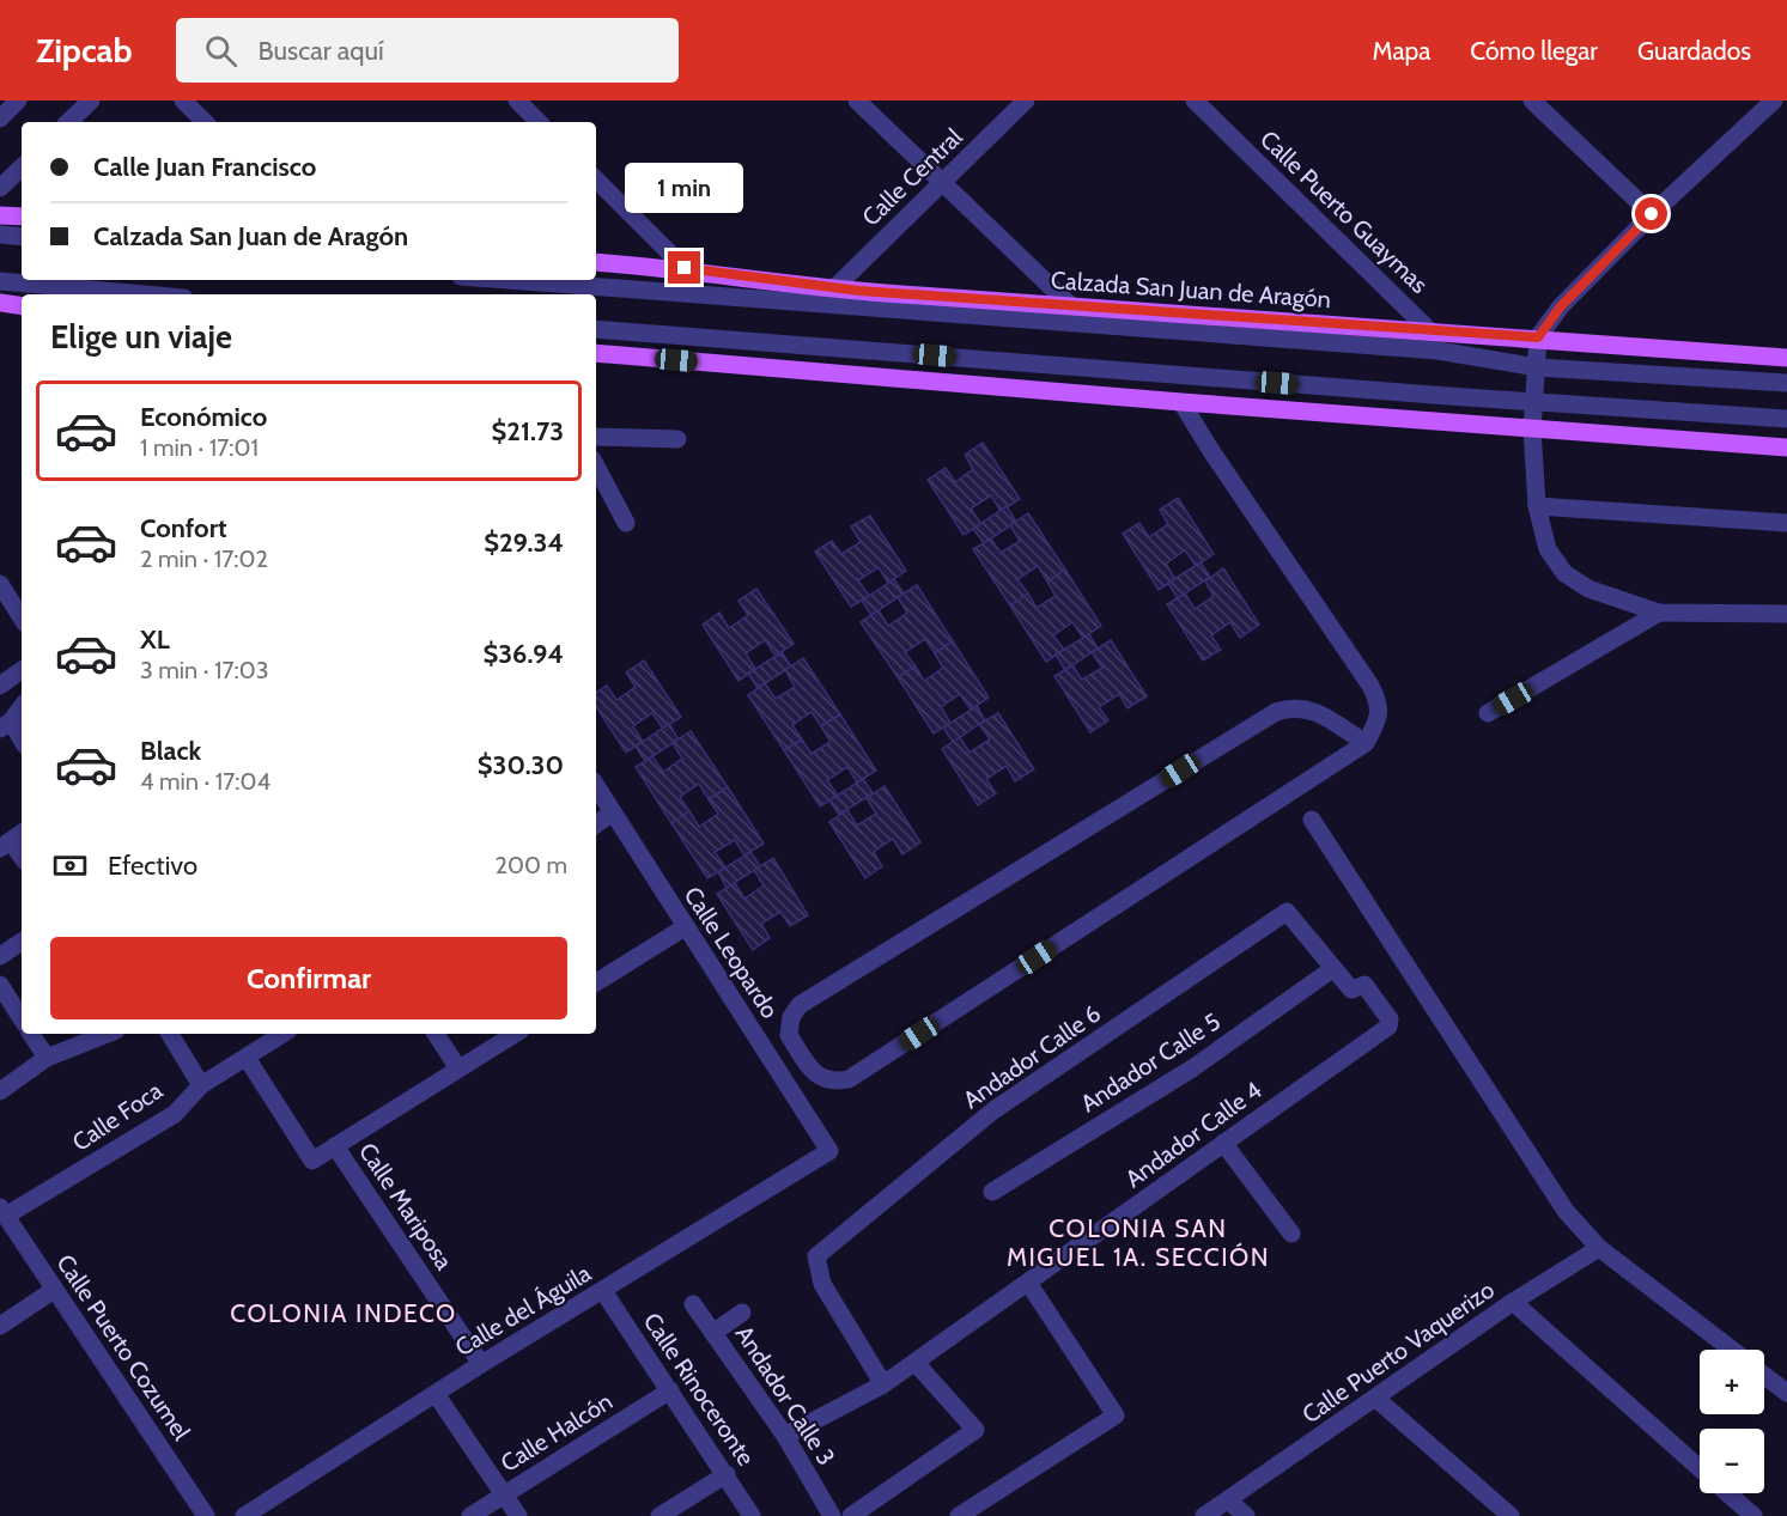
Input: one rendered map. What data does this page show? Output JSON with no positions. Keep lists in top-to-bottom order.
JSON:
{
  "streets": {
    "main road": ["Calzada San Juan de Aragón"],
    "street": [
      "Calle Central",
      "Calle Puerto Guaymas",
      "Calle Leopardo",
      "Andador Calle 6",
      "Andador Calle 5",
      "Calle Foca",
      "Andador Calle 4",
      "Calle Mariposa",
      "Calle del Águila",
      "Calle Puerto Cozumel",
      "Calle Puerto Vaquerizo",
      "Calle Rinoceronte",
      "Andador Calle 3",
      "Calle Halcón"
    ]
  },
  "crossings": [
    ["Calle Central", "Calzada San Juan de Aragón"],
    ["Calle Puerto Guaymas", "Calzada San Juan de Aragón"],
    ["Calle Leopardo", "Calle del Águila"],
    ["Andador Calle 6", "Andador Calle 5"],
    ["Andador Calle 6", "Andador Calle 4"],
    ["Andador Calle 5", "Andador Calle 4"],
    ["Calle Foca", "Calle Puerto Cozumel"],
    ["Andador Calle 4", "Andador Calle 3"],
    ["Calle Mariposa", "Calle del Águila"],
    ["Calle del Águila", "Calle Rinoceronte"],
    ["Calle Rinoceronte", "Calle Halcón"]
  ],
  "districts": ["COLONIA SAN MIGUEL 1A. SECCIÓN", "COLONIA INDECO"],
  "page": {
    "header": "Zipcab",
    "search": "Buscar aquí",
    "nav": ["Mapa", "Cómo llegar", "Guardados"],
    "banner": ["Calle Juan Francisco", "Calzada San Juan de Aragón"],
    "bubble": "1 min",
    "heading": "Elige un viaje",
    "list": [
      {
        "name": "Económico",
        "note": "1 min · 17:01",
        "value": "$21.73"
      },
      {
        "name": "Confort",
        "note": "2 min · 17:02",
        "value": "$29.34"
      },
      {
        "name": "XL",
        "note": "3 min · 17:03",
        "value": "$36.94"
      },
      {
        "name": "Black",
        "note": "4 min · 17:04",
        "value": "$30.30"
      }
    ],
    "pay": ["Efectivo", "200 m"],
    "buttons": "Confirmar",
    "map_buttons": ["+", "−"]
  }
}
